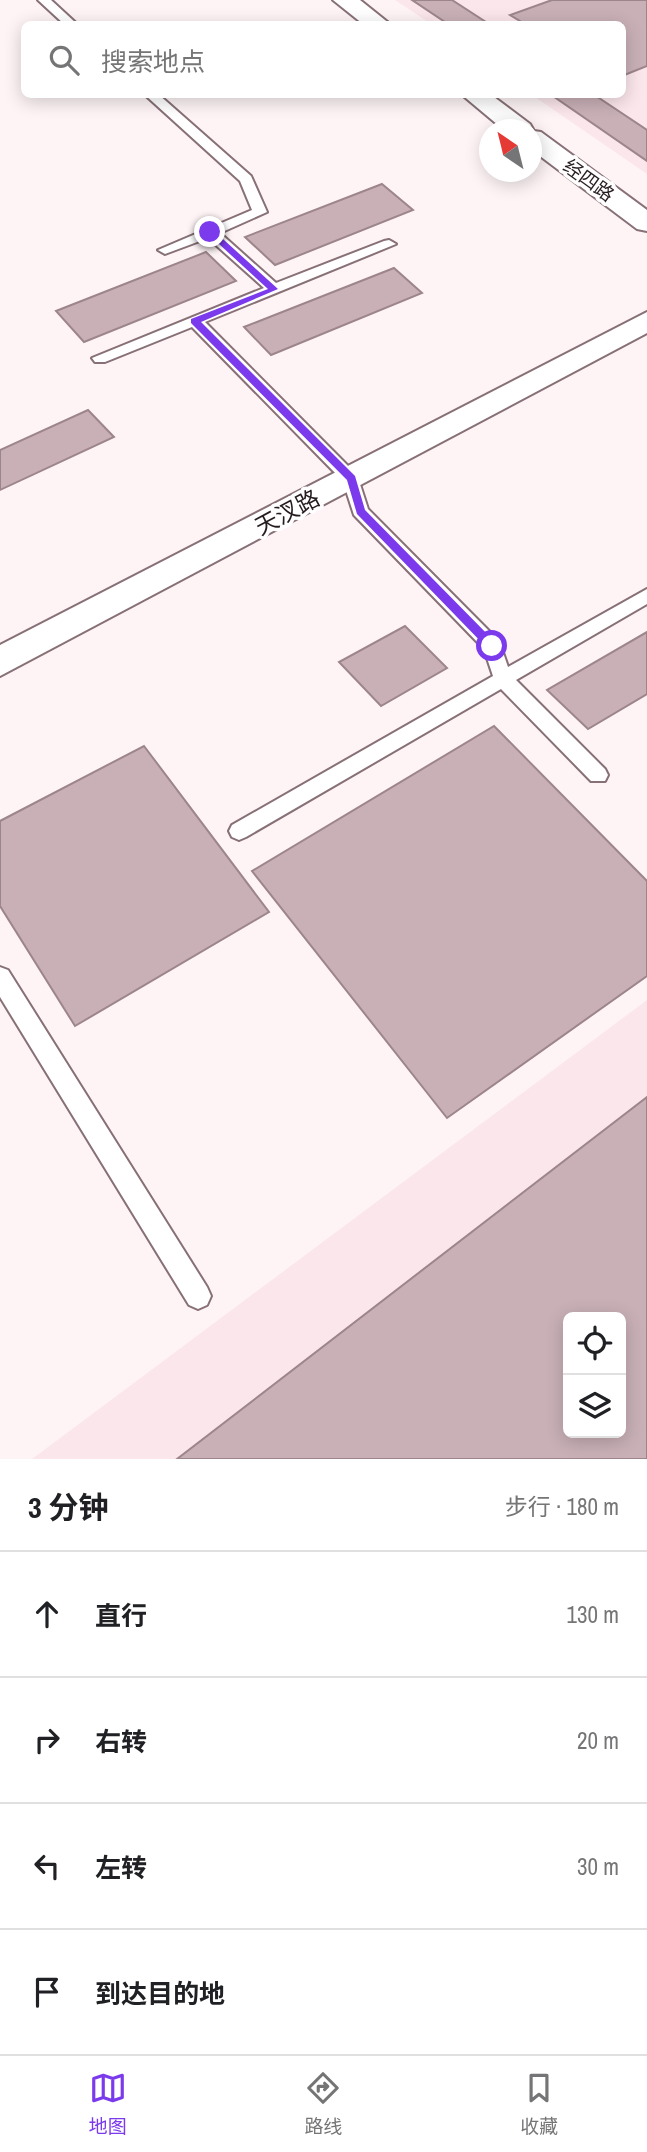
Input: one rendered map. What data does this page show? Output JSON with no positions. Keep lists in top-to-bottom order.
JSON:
{
  "streets": {
    "street": ["经四路", "天汊路"]
  },
  "north": "top left",
  "page": {
    "search": "搜索地点",
    "heading": ["3 分钟", "步行 · 180 m"],
    "list": [
      ["直行", "130 m"],
      ["右转", "20 m"],
      ["左转", "30 m"],
      "到达目的地"
    ],
    "nav": ["地图", "路线", "收藏"]
  }
}
